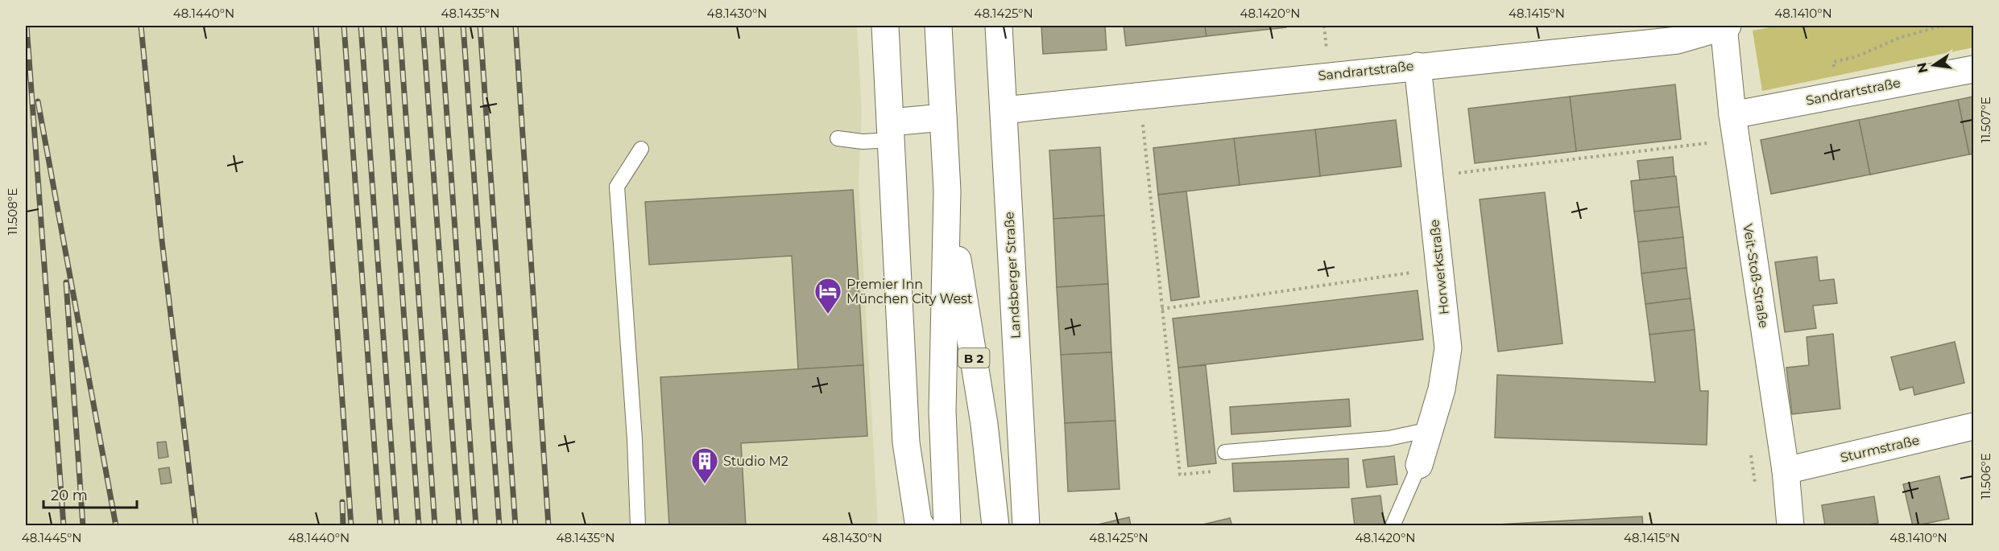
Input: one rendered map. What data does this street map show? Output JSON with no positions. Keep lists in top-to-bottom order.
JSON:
{
  "streets": {
    "street": [
      "Sandrartstraße",
      "Horwerkstraße",
      "Landsberger Straße",
      "Veit-Stoß-Straße",
      "B 2",
      "Sturmstraße"
    ]
  },
  "crossings": [
    ["Sandrartstraße", "Horwerkstraße"],
    ["Sandrartstraße", "Landsberger Straße"],
    ["Sandrartstraße", "Veit-Stoß-Straße"],
    ["Veit-Stoß-Straße", "Sturmstraße"]
  ],
  "places": {
    "hotel": ["Premier Inn München City West"],
    "building": ["Studio M2"]
  },
  "scale_bar": "20 m",
  "north": "left",
  "coordinates": [
    "48.1440°N",
    "48.1435°N",
    "48.1430°N",
    "48.1425°N",
    "48.1420°N",
    "48.1415°N",
    "48.1410°N",
    "11.507°E",
    "11.508°E",
    "11.506°E",
    "48.1445°N"
  ]
}
